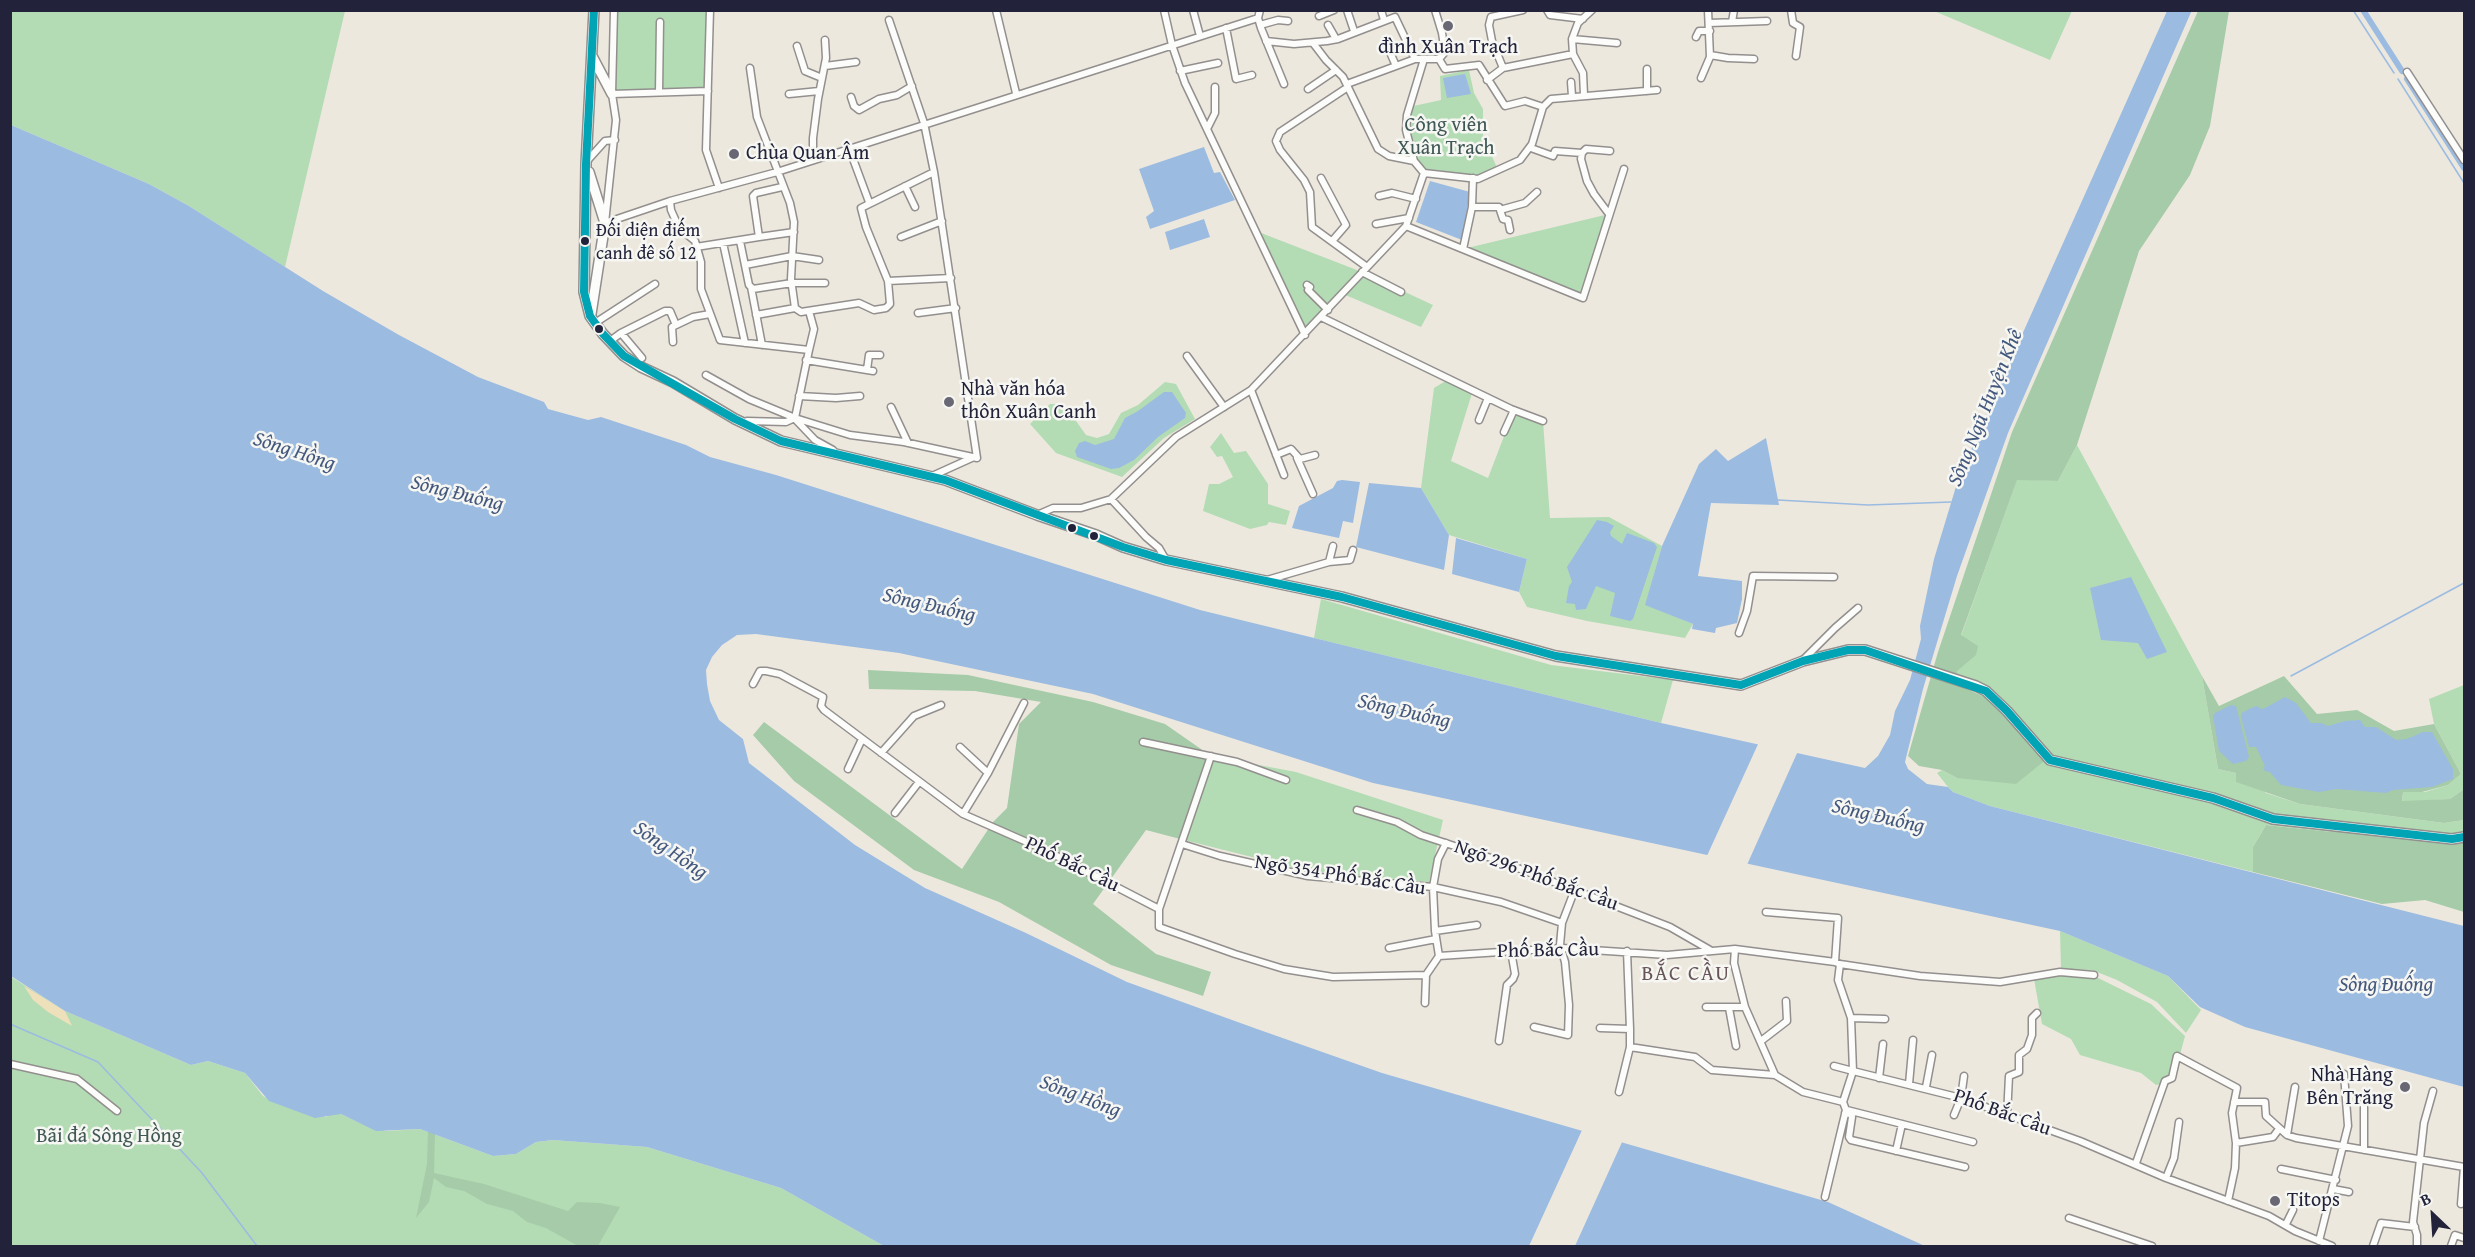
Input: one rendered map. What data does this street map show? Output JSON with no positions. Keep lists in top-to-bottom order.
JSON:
{
  "streets": {
    "street": ["Phố Bắc Cầu", "Ngõ 354 Phố Bắc Cầu", "Ngõ 296 Phố Bắc Cầu"]
  },
  "crossings": [
    ["Phố Bắc Cầu", "Ngõ 354 Phố Bắc Cầu"],
    ["Phố Bắc Cầu", "Ngõ 296 Phố Bắc Cầu"]
  ],
  "districts": ["BẮC CẦU"],
  "water": ["Sông Ngũ Huyện Khê", "Sông Hồng", "Sông Đuống"],
  "parks": ["Công viên Xuân Trạch", "Bãi đá Sông Hồng"],
  "places": [
    "đình Xuân Trạch",
    "Chùa Quan Âm",
    "Đối diện điếm canh đê số 12",
    "Nhà văn hóa thôn Xuân Canh",
    "Nhà Hàng Bên Trăng",
    "Titops"
  ],
  "north": "top left"
}
